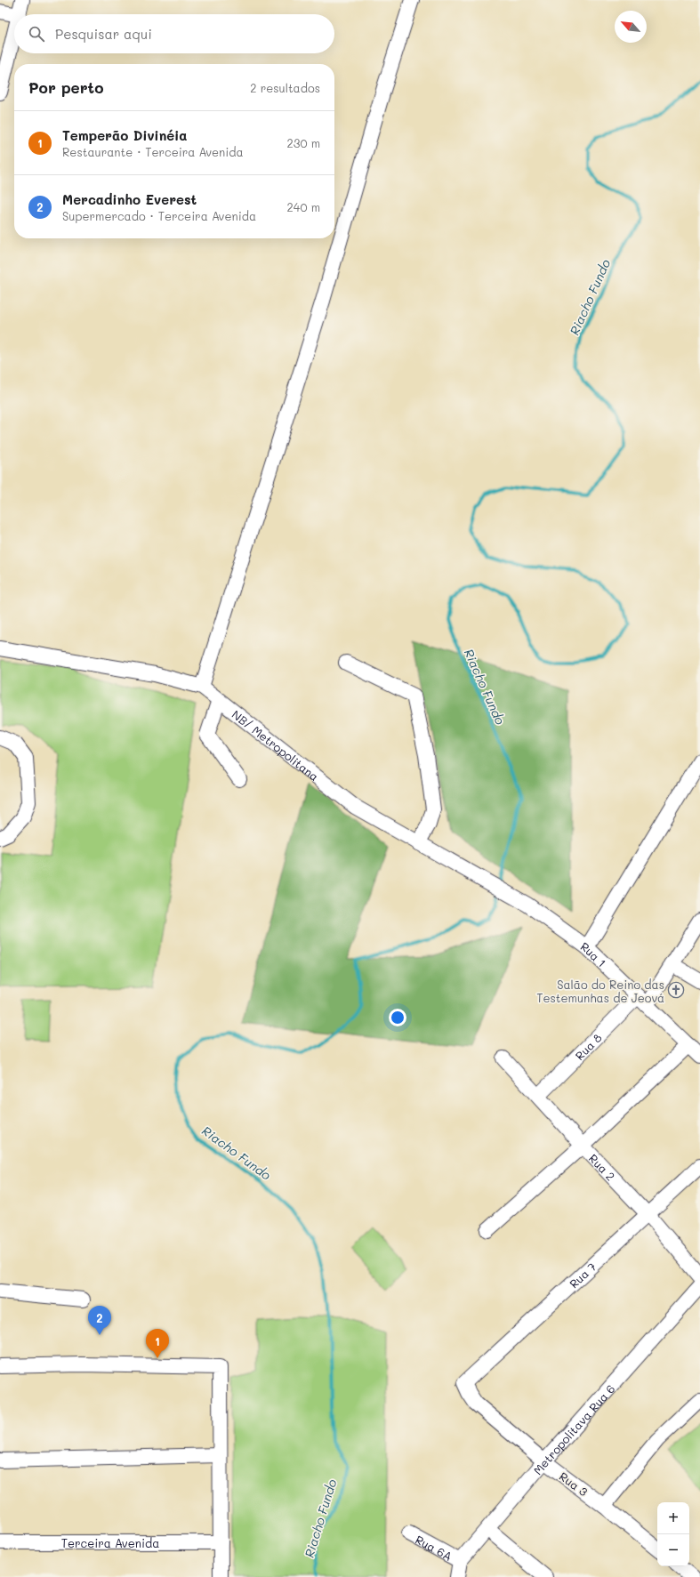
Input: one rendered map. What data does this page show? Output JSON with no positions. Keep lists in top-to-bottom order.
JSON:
{
  "streets": {
    "street": [
      "NB/ Metropolitana",
      "Rua 1",
      "Rua 8",
      "Rua 2",
      "Rua 7",
      "Metropolitava Rua 6",
      "Rua 3",
      "Terceira Avenida",
      "Rua 6A"
    ]
  },
  "crossings": [
    ["NB/ Metropolitana", "Rua 1"],
    ["Rua 1", "Rua 8"],
    ["Rua 8", "Rua 2"],
    ["Rua 2", "Rua 7"],
    ["Rua 7", "Rua 3"],
    ["Metropolitava Rua 6", "Rua 3"],
    ["Metropolitava Rua 6", "Rua 6A"]
  ],
  "water": ["Riacho Fundo"],
  "places": {
    "church": ["Salão do Reino das Testemunhas de Jeová"]
  },
  "north": "top left",
  "page": {
    "search": "Pesquisar aqui",
    "heading": ["Por perto", "2 resultados"],
    "list": [
      {
        "mark": "1",
        "name": "Temperão Divinéia",
        "note": "Restaurante · Terceira Avenida",
        "value": "230 m"
      },
      {
        "mark": "2",
        "name": "Mercadinho Everest",
        "note": "Supermercado · Terceira Avenida",
        "value": "240 m"
      }
    ],
    "pins": ["2", "1"],
    "map_buttons": ["+", "−"]
  }
}
